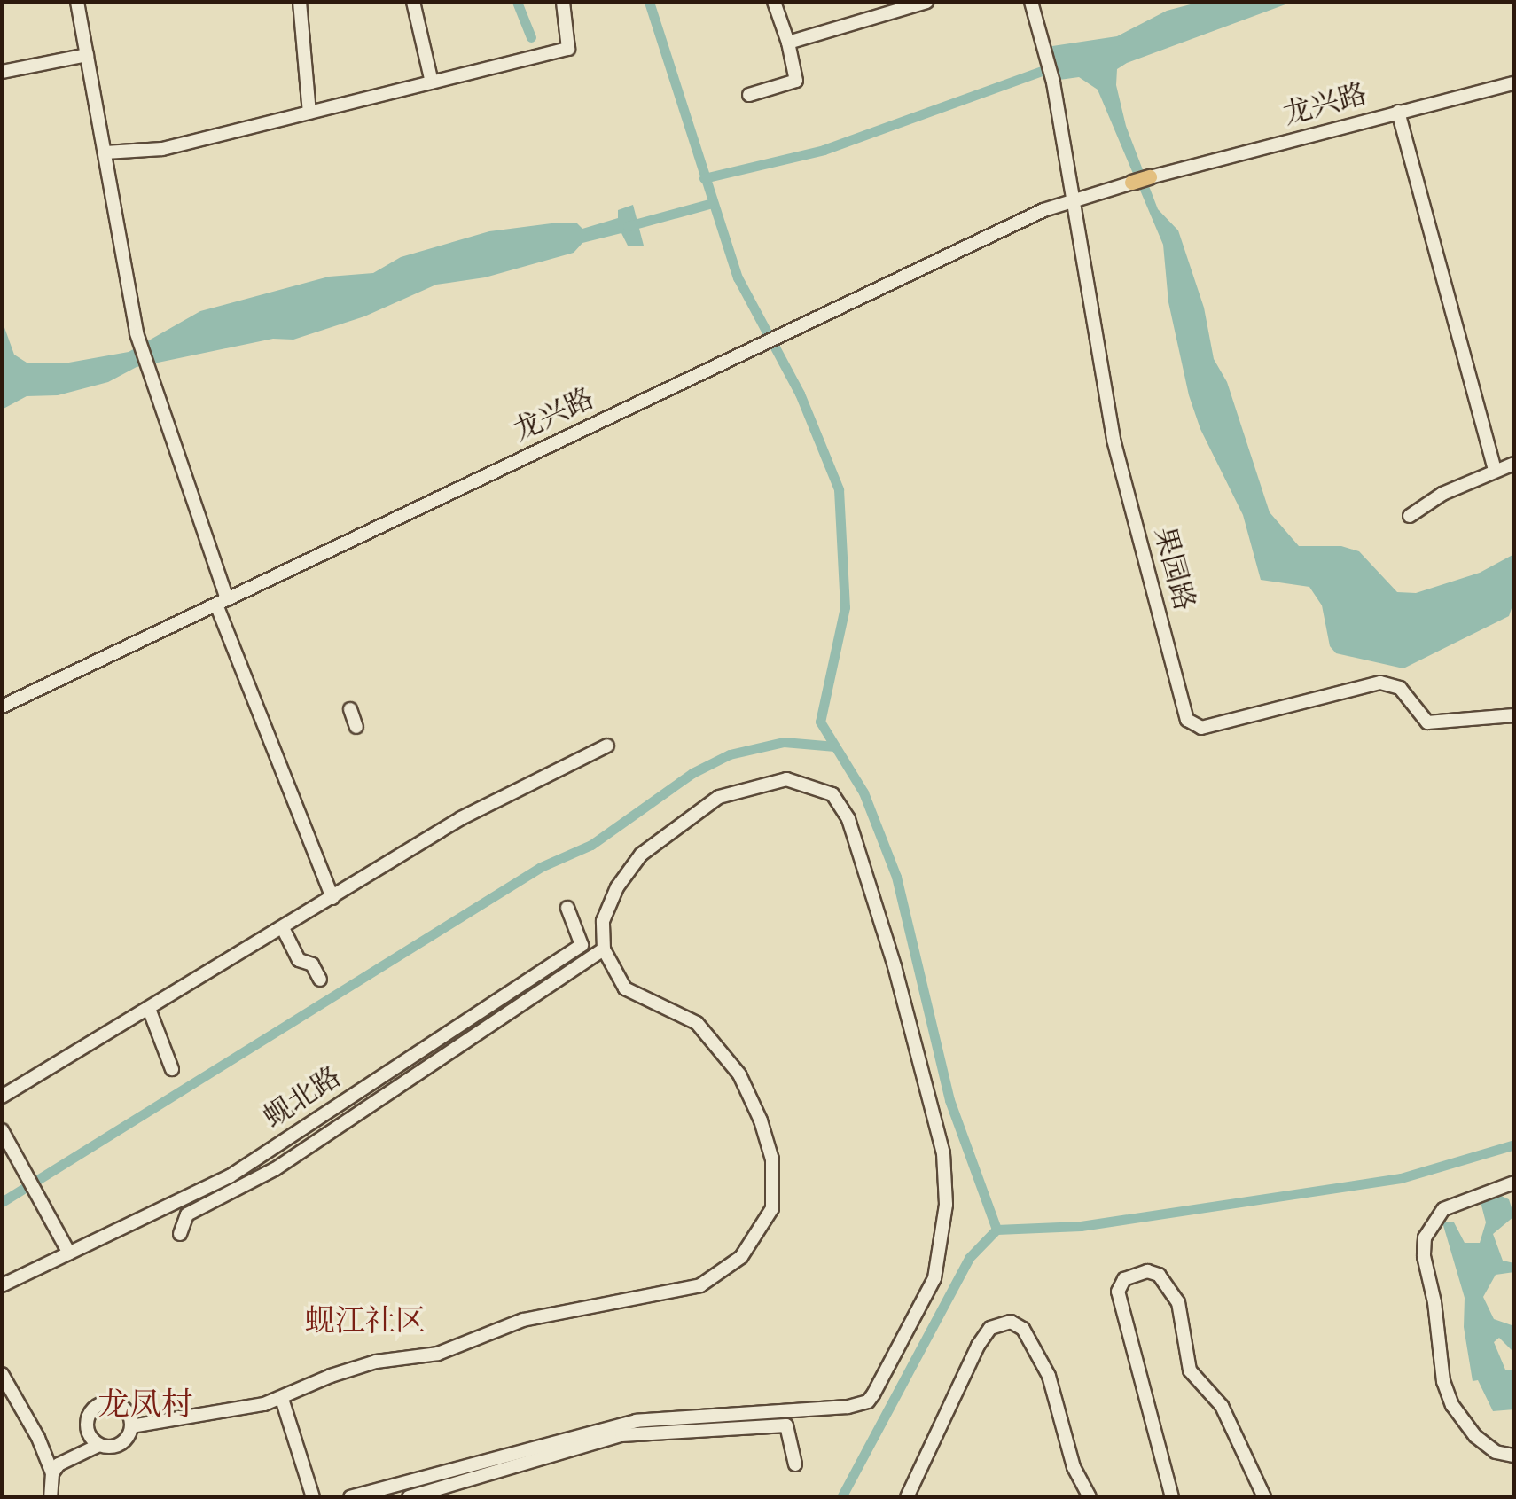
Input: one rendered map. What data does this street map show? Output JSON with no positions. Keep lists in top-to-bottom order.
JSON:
{
  "streets": {
    "street": ["龙兴路", "果园路", "蚬北路"]
  },
  "crossings": [
    ["龙兴路", "果园路"]
  ],
  "districts": ["蚬江社区", "龙凤村"]
}
